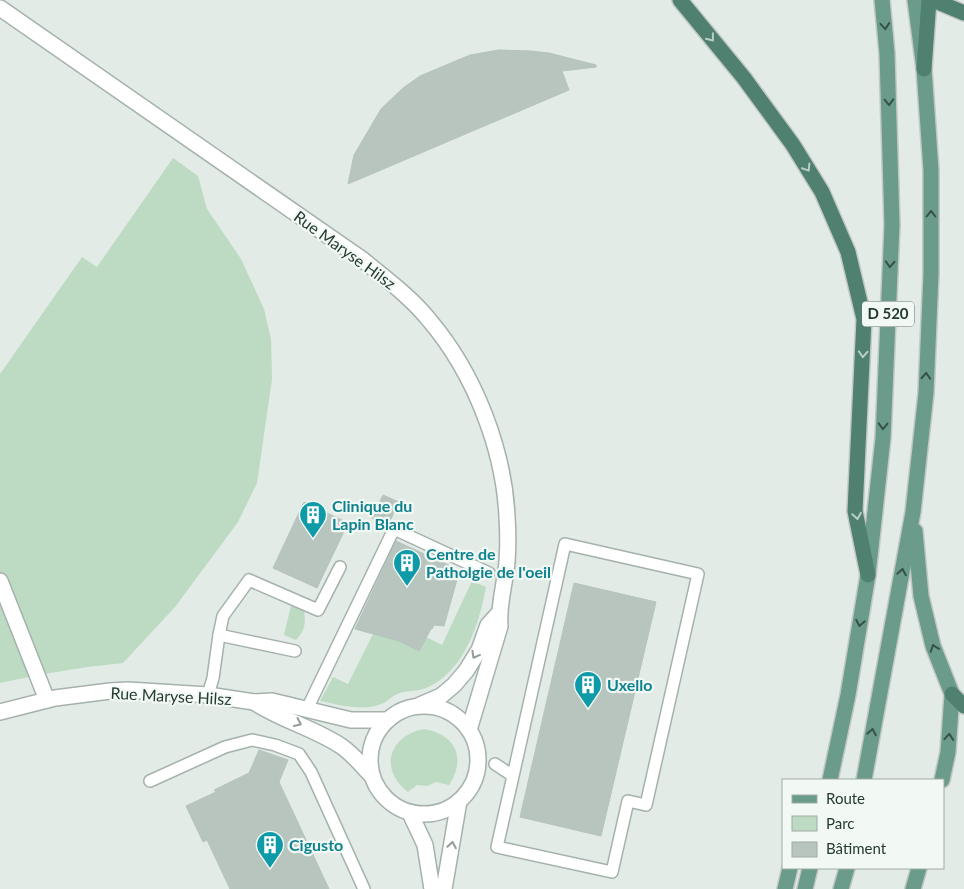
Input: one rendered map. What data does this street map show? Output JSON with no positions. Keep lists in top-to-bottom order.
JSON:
{
  "streets": {
    "main road": ["D 520"],
    "street": ["Rue Maryse Hilsz"]
  },
  "places": {
    "building": [
      "Clinique du Lapin Blanc",
      "Centre de Patholgie de l'oeil",
      "Uxello",
      "Cigusto"
    ]
  },
  "legend": ["Route", "Parc", "Bâtiment"]
}
